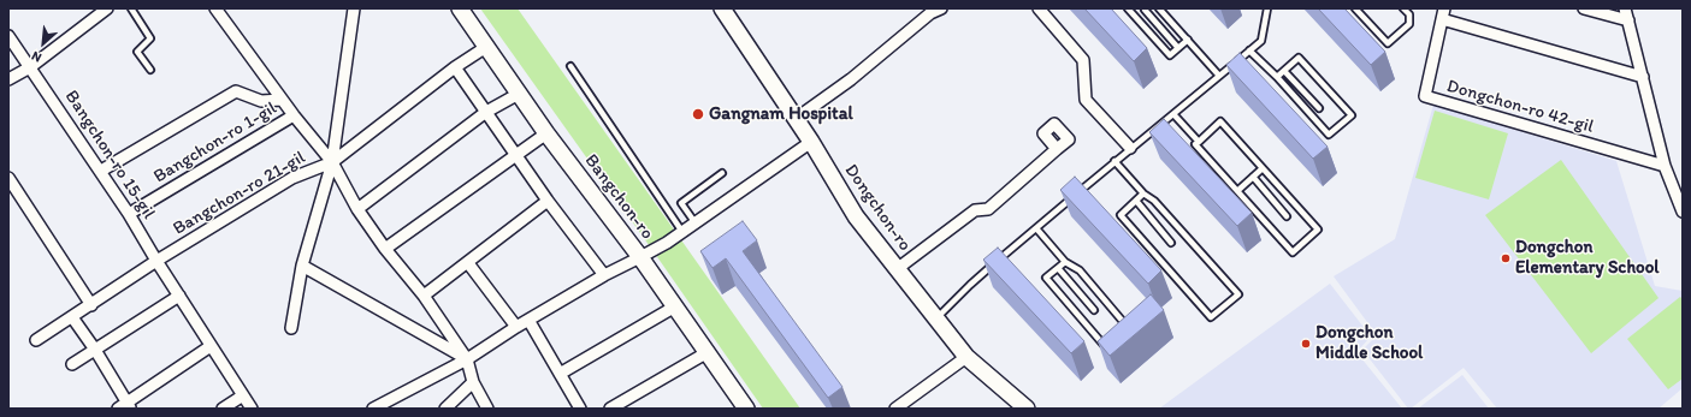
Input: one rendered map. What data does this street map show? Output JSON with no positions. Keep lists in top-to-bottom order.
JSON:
{
  "streets": {
    "main road": ["Bangchon-ro", "Dongchon-ro"],
    "street": [
      "Dongchon-ro 42-gil",
      "Bangchon-ro 1-gil",
      "Bangchon-ro 15-gil",
      "Bangchon-ro 21-gil"
    ]
  },
  "crossings": [
    ["Bangchon-ro 1-gil", "Bangchon-ro 15-gil"],
    ["Bangchon-ro 1-gil", "Bangchon-ro 21-gil"],
    ["Bangchon-ro 15-gil", "Bangchon-ro 21-gil"],
    ["Bangchon-ro 21-gil", "Bangchon-ro"]
  ],
  "places": ["Gangnam Hospital", "Dongchon Elementary School", "Dongchon Middle School"],
  "north": "bottom left"
}
